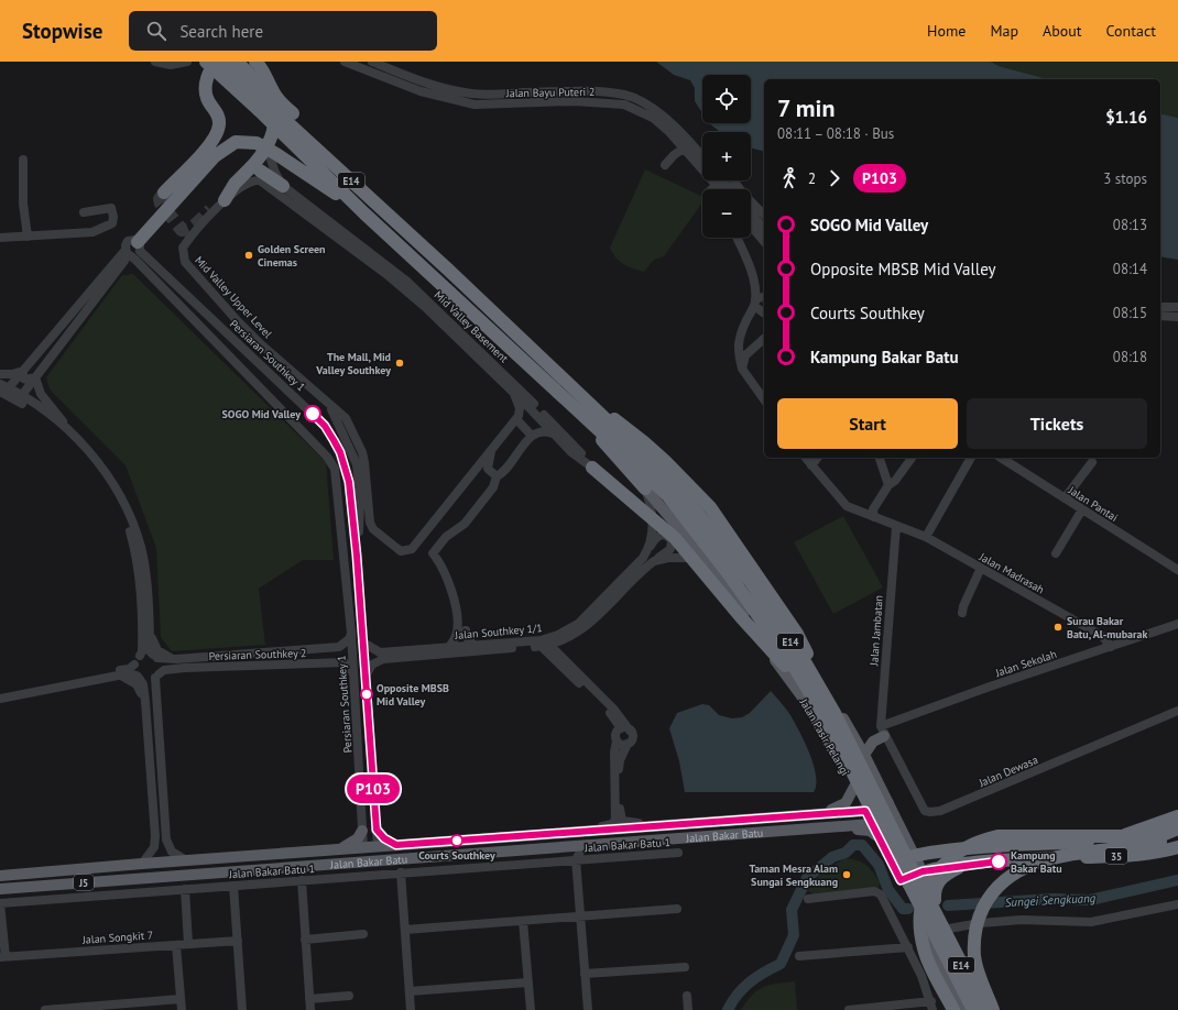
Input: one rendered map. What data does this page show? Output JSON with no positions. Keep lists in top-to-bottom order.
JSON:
{
  "streets": {
    "highway": ["E14", "35"],
    "main road": ["Jalan Pasir Pelangi", "Jalan Bakar Batu", "J5"],
    "street": [
      "Jalan Bayu Puteri 2",
      "Mid Valley Upper Level",
      "Mid Valley Basement",
      "Persiaran Southkey 1",
      "Jalan Pantai",
      "Jalan Madrasah",
      "Jalan Jambatan",
      "Jalan Southkey 1/1",
      "Persiaran Southkey 2",
      "Jalan Sekolah",
      "Jalan Dewasa",
      "Jalan Bakar Batu 1",
      "Jalan Songkit 7"
    ]
  },
  "crossings": [
    ["Mid Valley Upper Level", "Mid Valley Basement"],
    ["Persiaran Southkey 1", "Jalan Southkey 1/1"],
    ["Persiaran Southkey 1", "Jalan Bakar Batu"],
    ["Jalan Madrasah", "Jalan Jambatan"],
    ["Jalan Madrasah", "Jalan Sekolah"],
    ["Jalan Jambatan", "Jalan Sekolah"],
    ["Jalan Jambatan", "Jalan Dewasa"],
    ["Jalan Southkey 1/1", "Jalan Pasir Pelangi"],
    ["Jalan Sekolah", "Jalan Dewasa"],
    ["Jalan Pasir Pelangi", "Jalan Bakar Batu"],
    ["Jalan Pasir Pelangi", "35"]
  ],
  "water": ["Sungei Sengkuang"],
  "places": [
    "Golden Screen Cinemas",
    "The Mall, Mid Valley Southkey",
    "SOGO Mid Valley",
    "Surau Bakar Batu, Al-mubarak",
    "Opposite MBSB Mid Valley",
    "Courts Southkey",
    "Kampung Bakar Batu",
    "Taman Mesra Alam Sungai Sengkuang"
  ],
  "lines": ["bus line P103"],
  "page": {
    "header": "Stopwise",
    "search": "Search here",
    "nav": [
      "Home",
      "Map",
      "About",
      "Contact"
    ],
    "on_map": "P103",
    "map_buttons": ["+", "−"],
    "heading": ["7 min", "08:11 – 08:18 · Bus", "$1.16"],
    "legs": ["2", "P103", "3 stops"],
    "list": [
      {
        "name": "SOGO Mid Valley",
        "value": "08:13"
      },
      {
        "name": "Opposite MBSB Mid Valley",
        "value": "08:14"
      },
      {
        "name": "Courts Southkey",
        "value": "08:15"
      },
      {
        "name": "Kampung Bakar Batu",
        "value": "08:18"
      }
    ],
    "buttons": ["Start", "Tickets"]
  }
}
